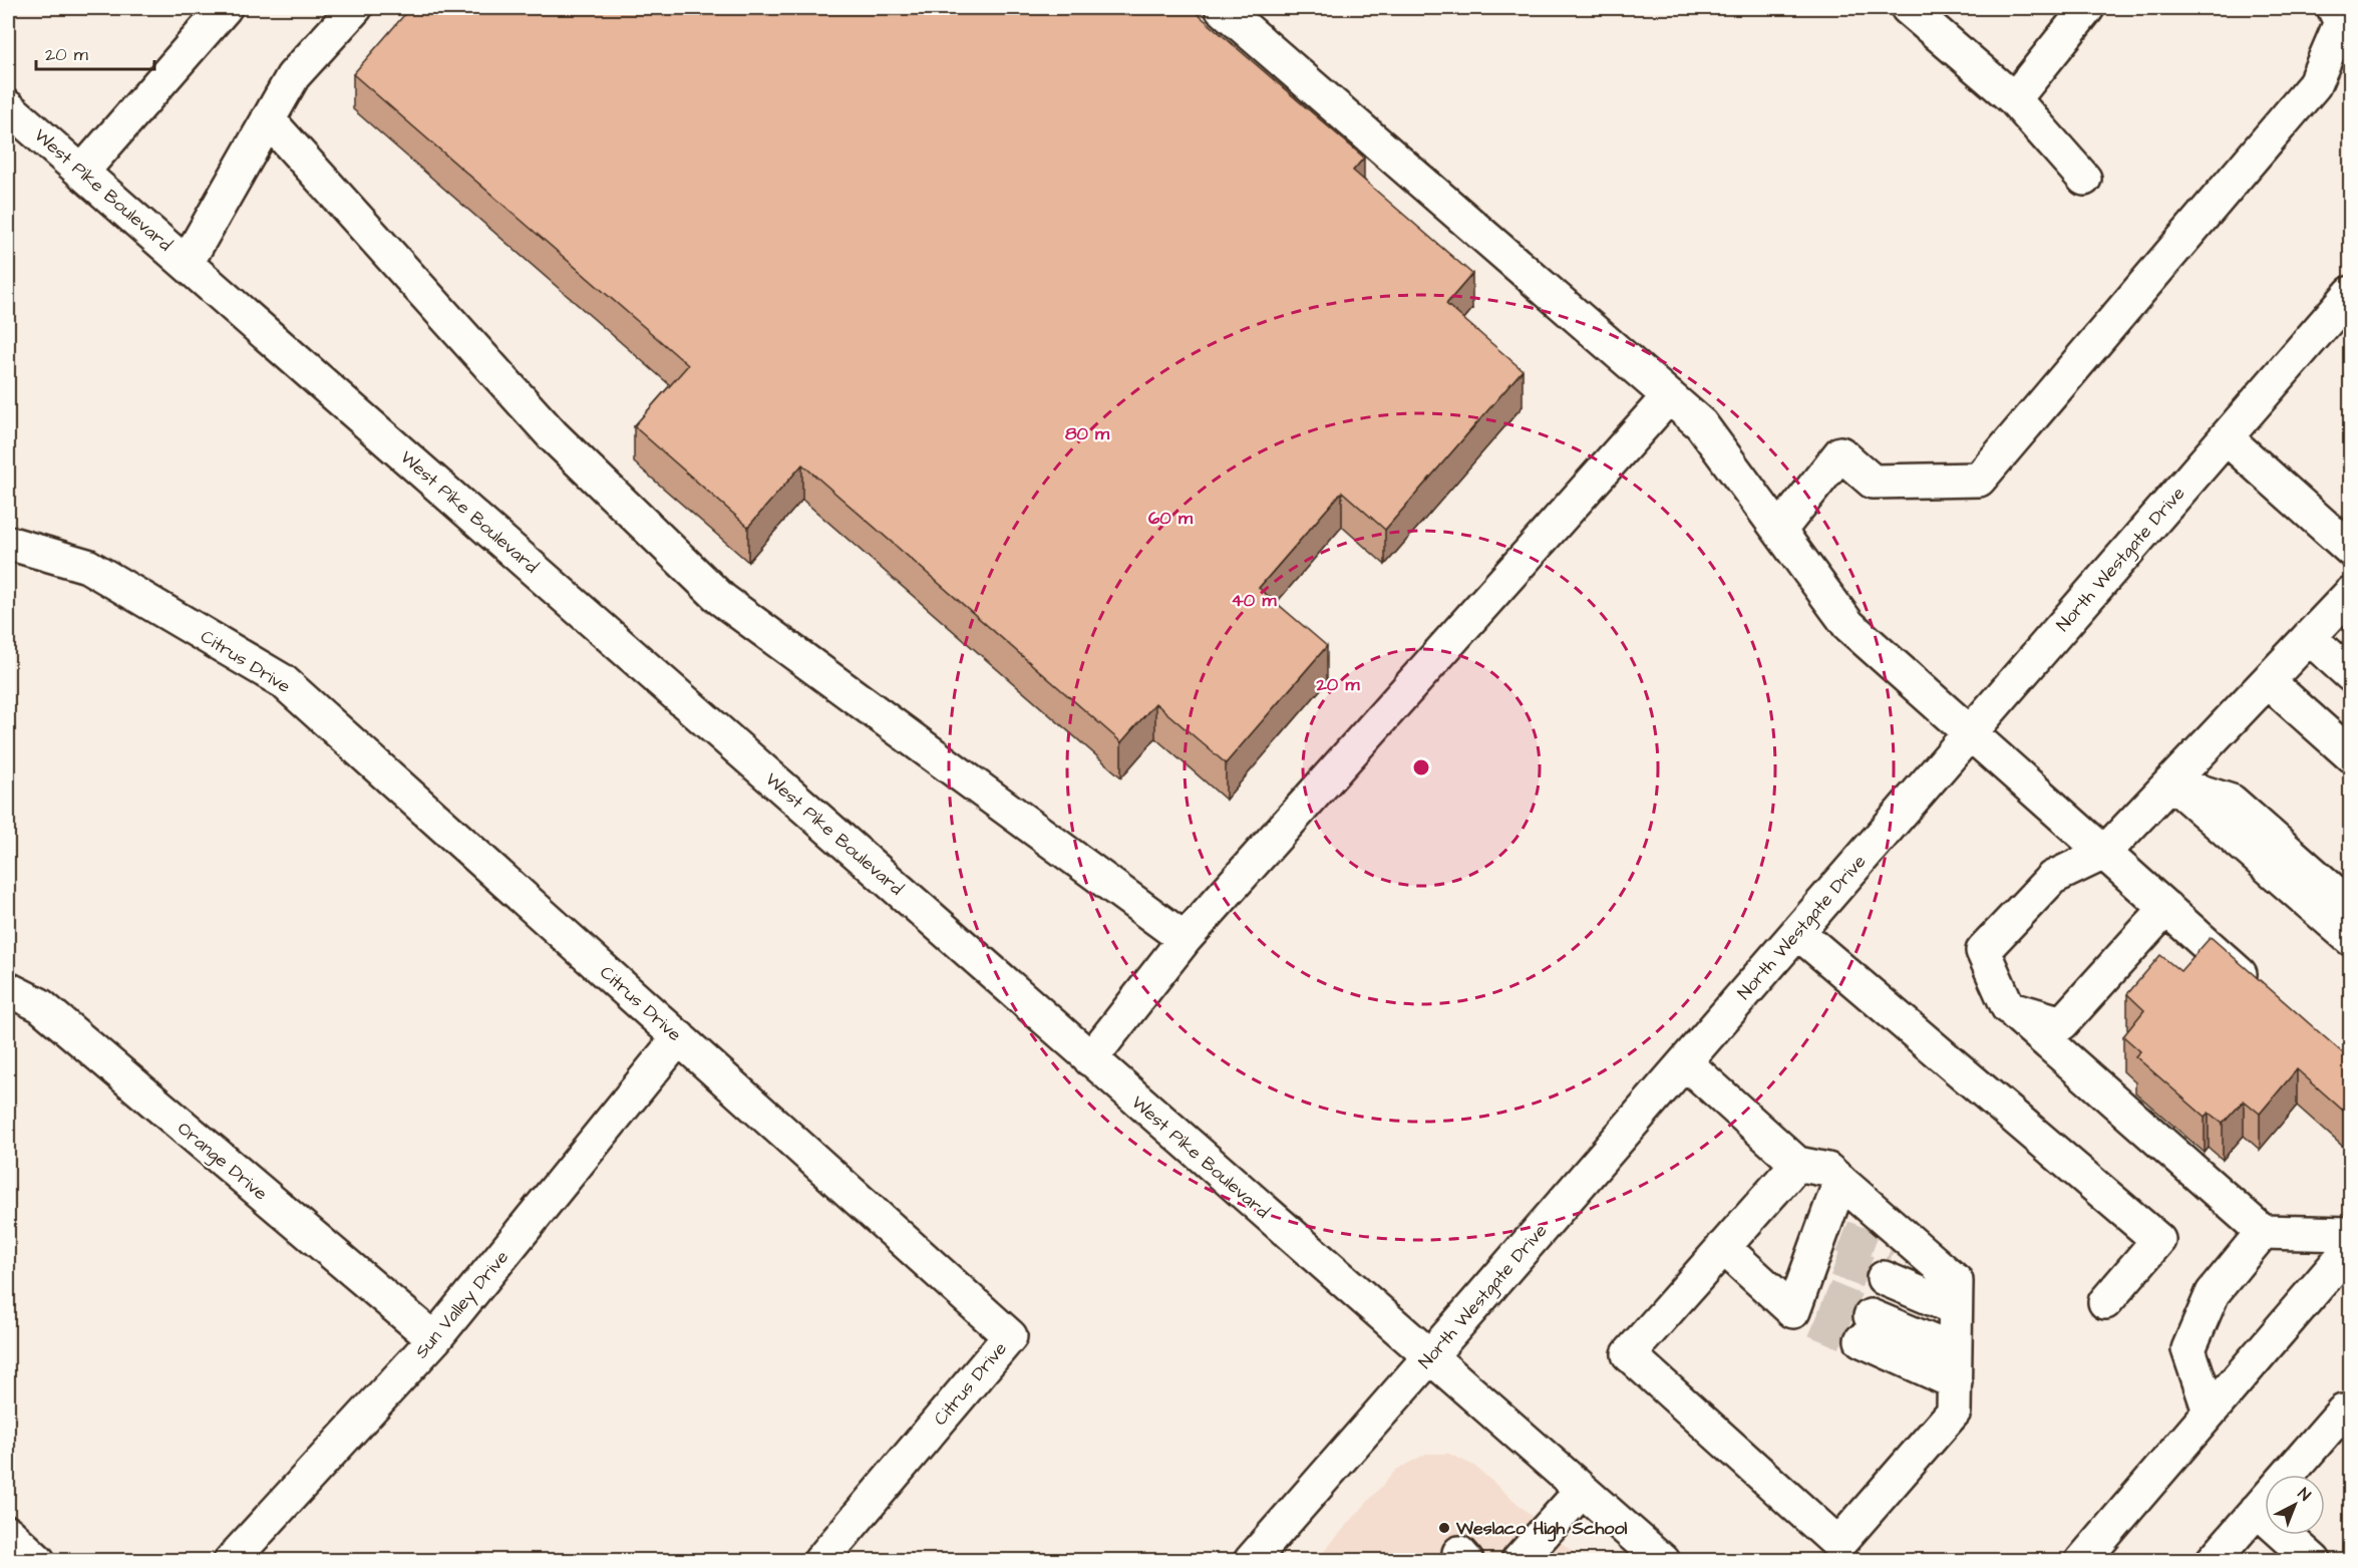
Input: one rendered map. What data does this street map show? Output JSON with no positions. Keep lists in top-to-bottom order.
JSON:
{
  "streets": {
    "street": [
      "West Pike Boulevard",
      "North Westgate Drive",
      "Citrus Drive",
      "Orange Drive",
      "Sun Valley Drive"
    ]
  },
  "crossings": [
    ["West Pike Boulevard", "North Westgate Drive"],
    ["Citrus Drive", "Sun Valley Drive"],
    ["Orange Drive", "Sun Valley Drive"]
  ],
  "places": ["Weslaco High School"],
  "scale_bar": "20 m",
  "north": "top right",
  "rings": [
    "80 m",
    "60 m",
    "40 m",
    "20 m"
  ]
}
